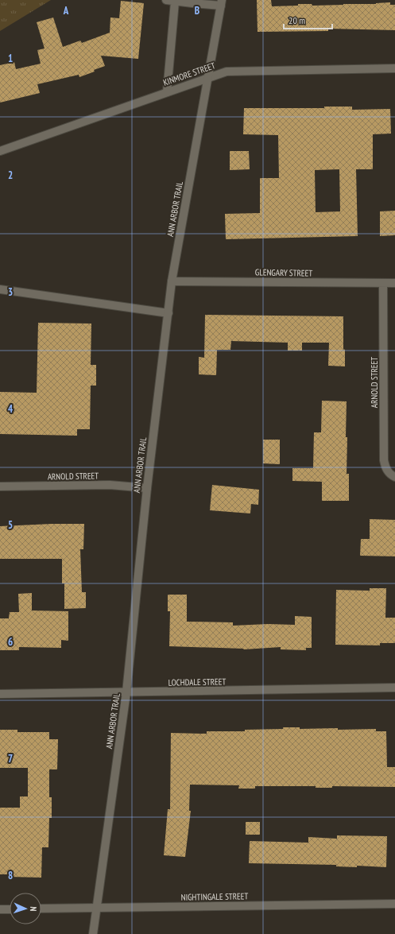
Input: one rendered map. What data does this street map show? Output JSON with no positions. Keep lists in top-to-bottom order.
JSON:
{
  "streets": {
    "street": [
      "KINMORE STREET",
      "ANN ARBOR TRAIL",
      "GLENGARY STREET",
      "ARNOLD STREET",
      "LOCHDALE STREET",
      "NIGHTINGALE STREET"
    ]
  },
  "crossings": [
    ["KINMORE STREET", "ANN ARBOR TRAIL"],
    ["ANN ARBOR TRAIL", "GLENGARY STREET"],
    ["ANN ARBOR TRAIL", "ARNOLD STREET"],
    ["ANN ARBOR TRAIL", "LOCHDALE STREET"],
    ["ANN ARBOR TRAIL", "NIGHTINGALE STREET"],
    ["GLENGARY STREET", "ARNOLD STREET"]
  ],
  "scale_bar": "20 m",
  "north": "right",
  "grid": {
    "columns": ["A", "B"],
    "rows": [
      "1",
      "2",
      "3",
      "4",
      "5",
      "6",
      "7",
      "8"
    ]
  }
}
